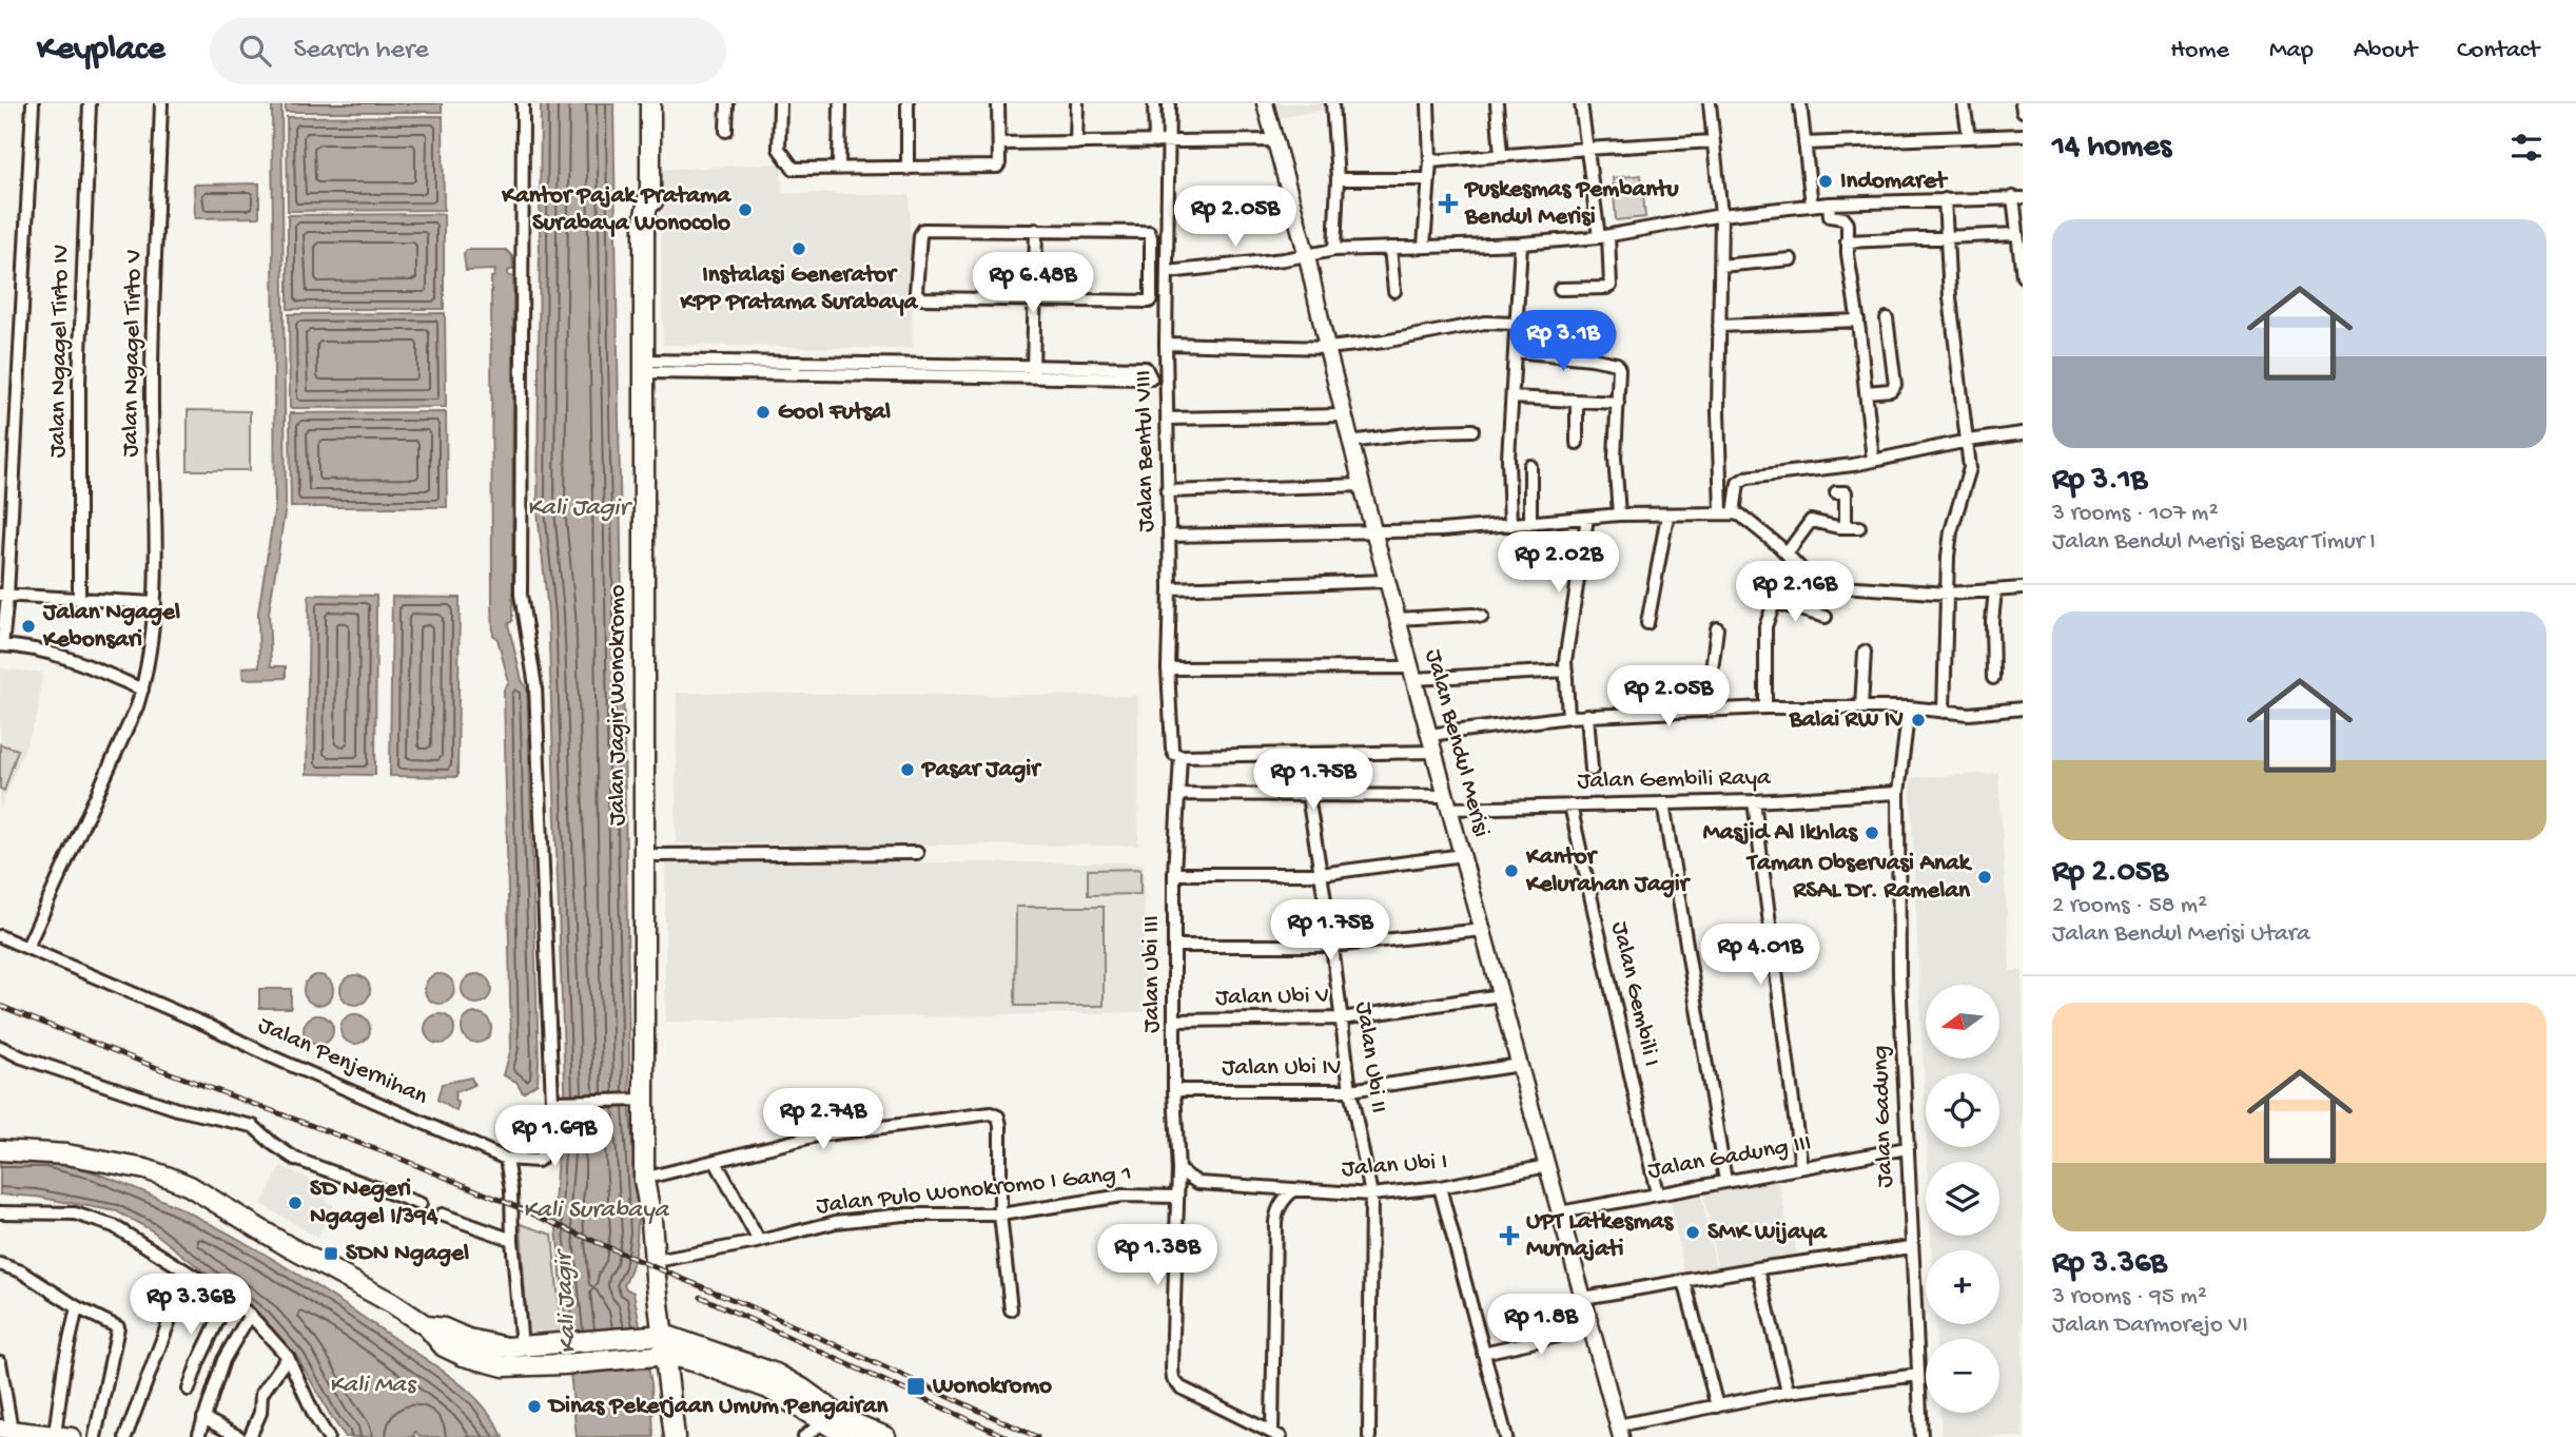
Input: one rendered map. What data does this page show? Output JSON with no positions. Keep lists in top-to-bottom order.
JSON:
{
  "streets": {
    "main road": ["Jalan Jagir Wonokromo"],
    "street": [
      "Jalan Ngagel Tirto IV",
      "Jalan Ngagel Tirto V",
      "Jalan Bentul VIII",
      "Jalan Bendul Merisi",
      "Jalan Gembili Raya",
      "Jalan Ubi III",
      "Jalan Gembili I",
      "Jalan Ubi V",
      "Jalan Ubi II",
      "Jalan Penjernihan",
      "Jalan Ubi IV",
      "Jalan Gadung",
      "Jalan Gadung III",
      "Jalan Ubi I",
      "Jalan Pulo Wonokromo I Gang 1"
    ]
  },
  "crossings": [
    ["Jalan Ngagel Tirto V", "Jalan Penjernihan"],
    ["Jalan Bentul VIII", "Jalan Ubi III"],
    ["Jalan Jagir Wonokromo", "Jalan Pulo Wonokromo I Gang 1"],
    ["Jalan Bendul Merisi", "Jalan Gembili Raya"],
    ["Jalan Bendul Merisi", "Jalan Ubi V"],
    ["Jalan Bendul Merisi", "Jalan Ubi IV"],
    ["Jalan Bendul Merisi", "Jalan Gadung III"],
    ["Jalan Bendul Merisi", "Jalan Ubi I"],
    ["Jalan Gembili Raya", "Jalan Ubi III"],
    ["Jalan Gembili Raya", "Jalan Gembili I"],
    ["Jalan Gembili Raya", "Jalan Ubi II"],
    ["Jalan Gembili Raya", "Jalan Gadung"],
    ["Jalan Ubi III", "Jalan Ubi V"],
    ["Jalan Ubi III", "Jalan Ubi IV"],
    ["Jalan Ubi III", "Jalan Ubi I"],
    ["Jalan Ubi III", "Jalan Pulo Wonokromo I Gang 1"],
    ["Jalan Gembili I", "Jalan Gadung III"],
    ["Jalan Ubi V", "Jalan Ubi II"],
    ["Jalan Ubi II", "Jalan Ubi IV"],
    ["Jalan Ubi II", "Jalan Ubi I"],
    ["Jalan Gadung", "Jalan Gadung III"]
  ],
  "water": ["Kali Jagir", "Kali Surabaya", "Kali Mas"],
  "places": {
    "other": [
      "Indomaret",
      "Kantor Pajak Pratama Surabaya Wonocolo",
      "Instalasi Generator KPP Pratama Surabaya",
      "Gool Futsal",
      "Jalan Ngagel Kebonsari",
      "Balai RW IV",
      "Pasar Jagir",
      "Masjid Al Ikhlas",
      "Kantor Kelurahan Jagir",
      "Taman Observasi Anak RSAL Dr. Ramelan",
      "SD Negeri Ngagel I/394",
      "SMK Wijaya",
      "Dinas Pekerjaan Umum Pengairan"
    ],
    "health": ["Puskesmas Pembantu Bendul Merisi", "UPT Latkesmas Murnajati"],
    "transit": ["SDN Ngagel", "Wonokromo"]
  },
  "north": "left",
  "page": {
    "header": "Keyplace",
    "search": "Search here",
    "nav": [
      "Home",
      "Map",
      "About",
      "Contact"
    ],
    "heading": "14 homes",
    "price": [
      "Rp 2.05B",
      "Rp 6.48B",
      "Rp 3.1B",
      "Rp 2.02B",
      "Rp 2.16B",
      "Rp 2.05B",
      "Rp 1.75B",
      "Rp 1.75B",
      "Rp 4.01B",
      "Rp 2.74B",
      "Rp 1.69B",
      "Rp 1.38B",
      "Rp 3.36B",
      "Rp 1.8B"
    ],
    "list": [
      {
        "name": "Rp 3.1B",
        "note": "3 rooms · 107 m² · Jalan Bendul Merisi Besar Timur I"
      },
      {
        "name": "Rp 2.05B",
        "note": "2 rooms · 58 m² · Jalan Bendul Merisi Utara"
      },
      {
        "name": "Rp 3.36B",
        "note": "3 rooms · 95 m² · Jalan Darmorejo VI"
      }
    ],
    "map_buttons": ["+", "−"]
  }
}
